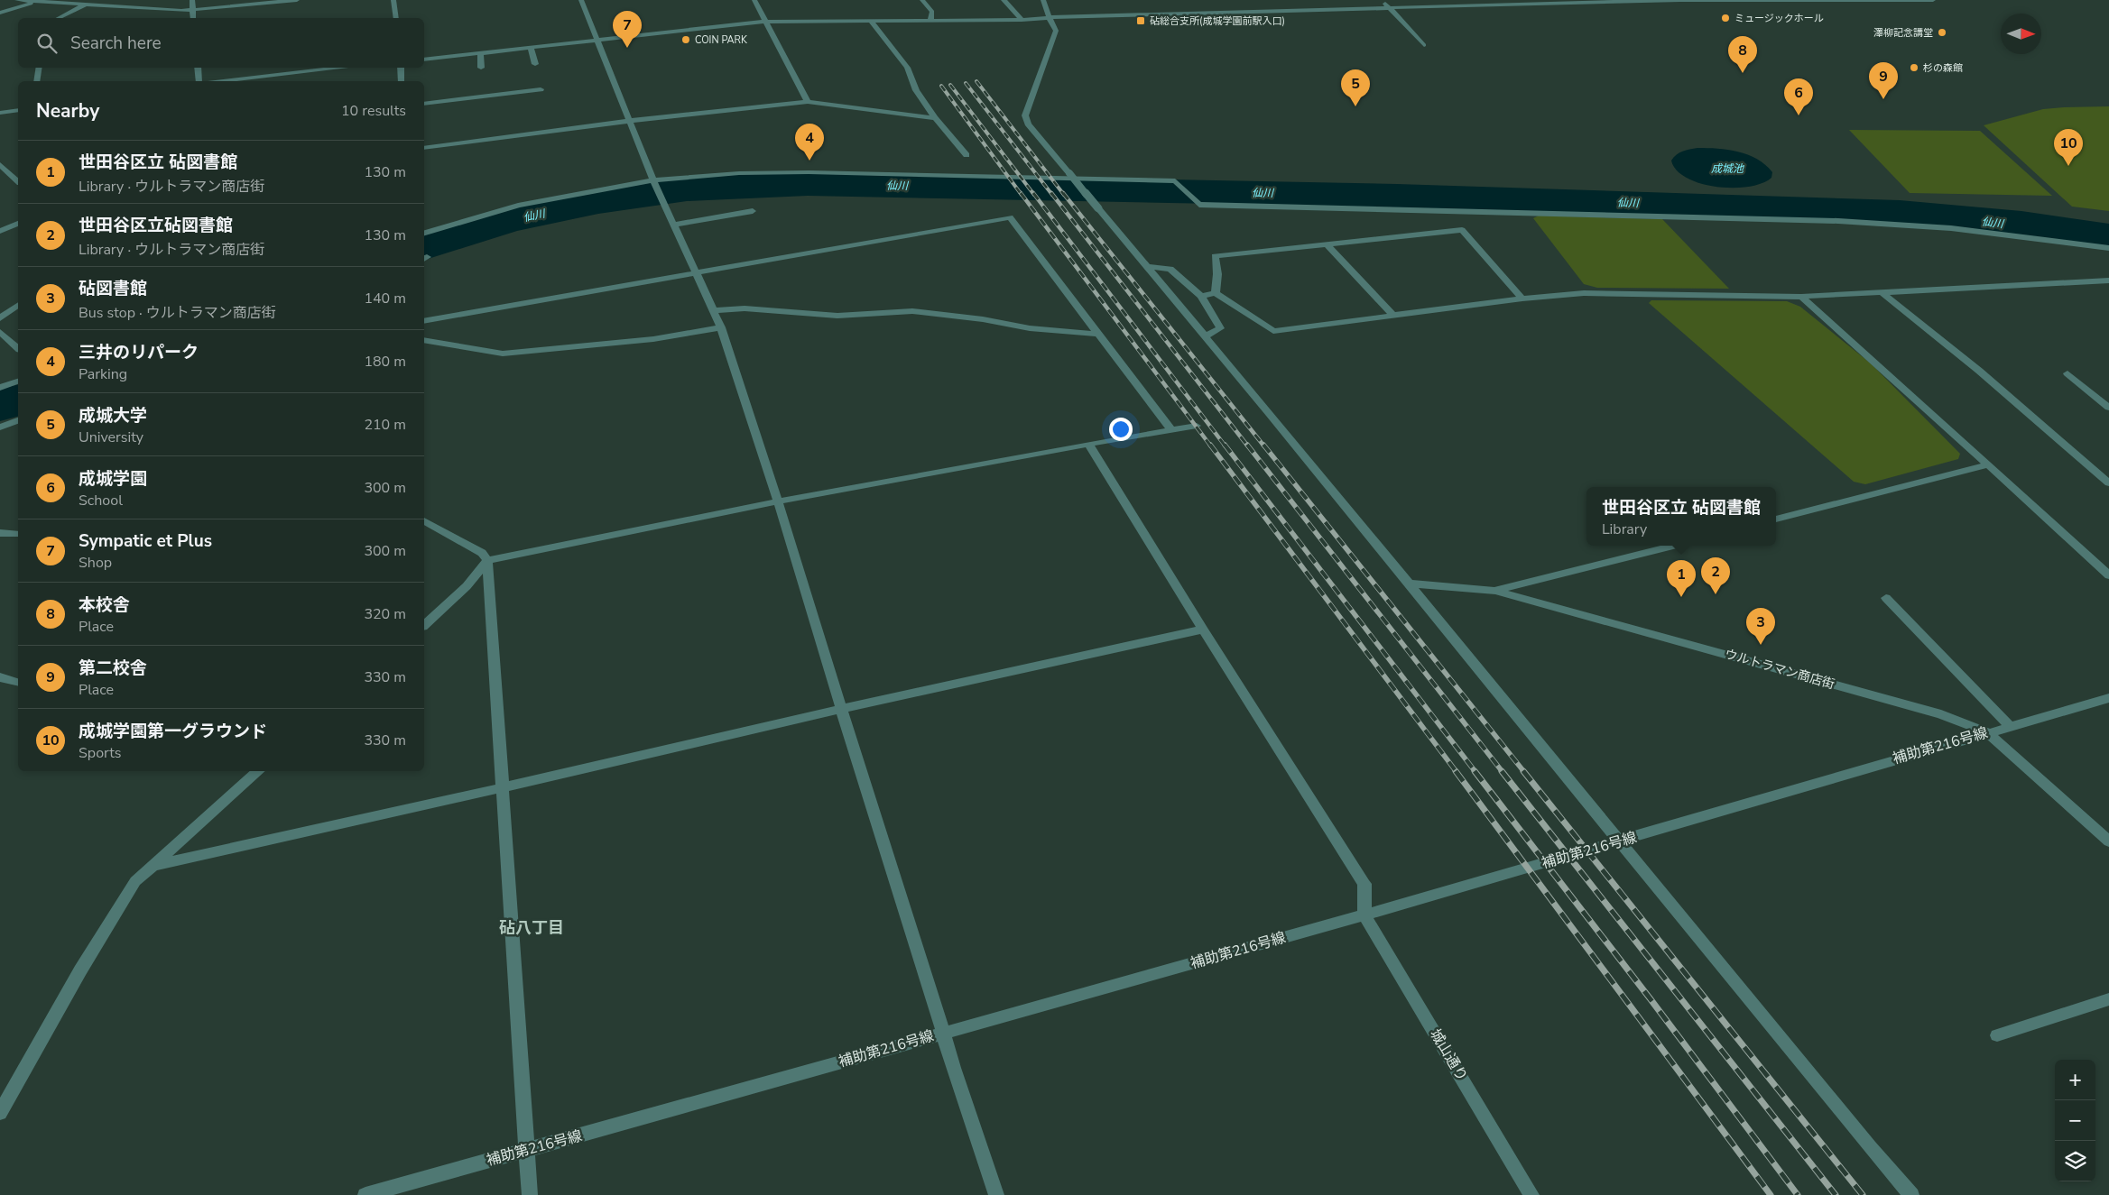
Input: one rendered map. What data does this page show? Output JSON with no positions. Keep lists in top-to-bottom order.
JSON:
{
  "streets": {
    "street": ["ウルトラマン商店街", "補助第216号線", "城山通り"]
  },
  "crossings": [
    ["ウルトラマン商店街", "補助第216号線"],
    ["補助第216号線", "城山通り"]
  ],
  "districts": ["砧八丁目"],
  "water": ["成城池", "仙川"],
  "places": {
    "other": [
      "ミュージックホール",
      "澤柳記念講堂",
      "COIN PARK",
      "杉の森館"
    ],
    "transit": ["砧総合支所(成城学園前駅入口)"]
  },
  "north": "right",
  "page": {
    "pins": [
      "7",
      "8",
      "9",
      "5",
      "6",
      "4",
      "10",
      "2",
      "1",
      "3"
    ],
    "search": "Search here",
    "heading": ["Nearby", "10 results"],
    "list": [
      {
        "mark": "1",
        "name": "世田谷区立 砧図書館",
        "note": "Library · ウルトラマン商店街",
        "value": "130 m"
      },
      {
        "mark": "2",
        "name": "世田谷区立砧図書館",
        "note": "Library · ウルトラマン商店街",
        "value": "130 m"
      },
      {
        "mark": "3",
        "name": "砧図書館",
        "note": "Bus stop · ウルトラマン商店街",
        "value": "140 m"
      },
      {
        "mark": "4",
        "name": "三井のリパーク",
        "note": "Parking",
        "value": "180 m"
      },
      {
        "mark": "5",
        "name": "成城大学",
        "note": "University",
        "value": "210 m"
      },
      {
        "mark": "6",
        "name": "成城学園",
        "note": "School",
        "value": "300 m"
      },
      {
        "mark": "7",
        "name": "Sympatic et Plus",
        "note": "Shop",
        "value": "300 m"
      },
      {
        "mark": "8",
        "name": "本校舎",
        "note": "Place",
        "value": "320 m"
      },
      {
        "mark": "9",
        "name": "第二校舎",
        "note": "Place",
        "value": "330 m"
      },
      {
        "mark": "10",
        "name": "成城学園第一グラウンド",
        "note": "Sports",
        "value": "330 m"
      }
    ],
    "popup": ["世田谷区立 砧図書館", "Library"],
    "map_buttons": ["+", "−"]
  }
}
